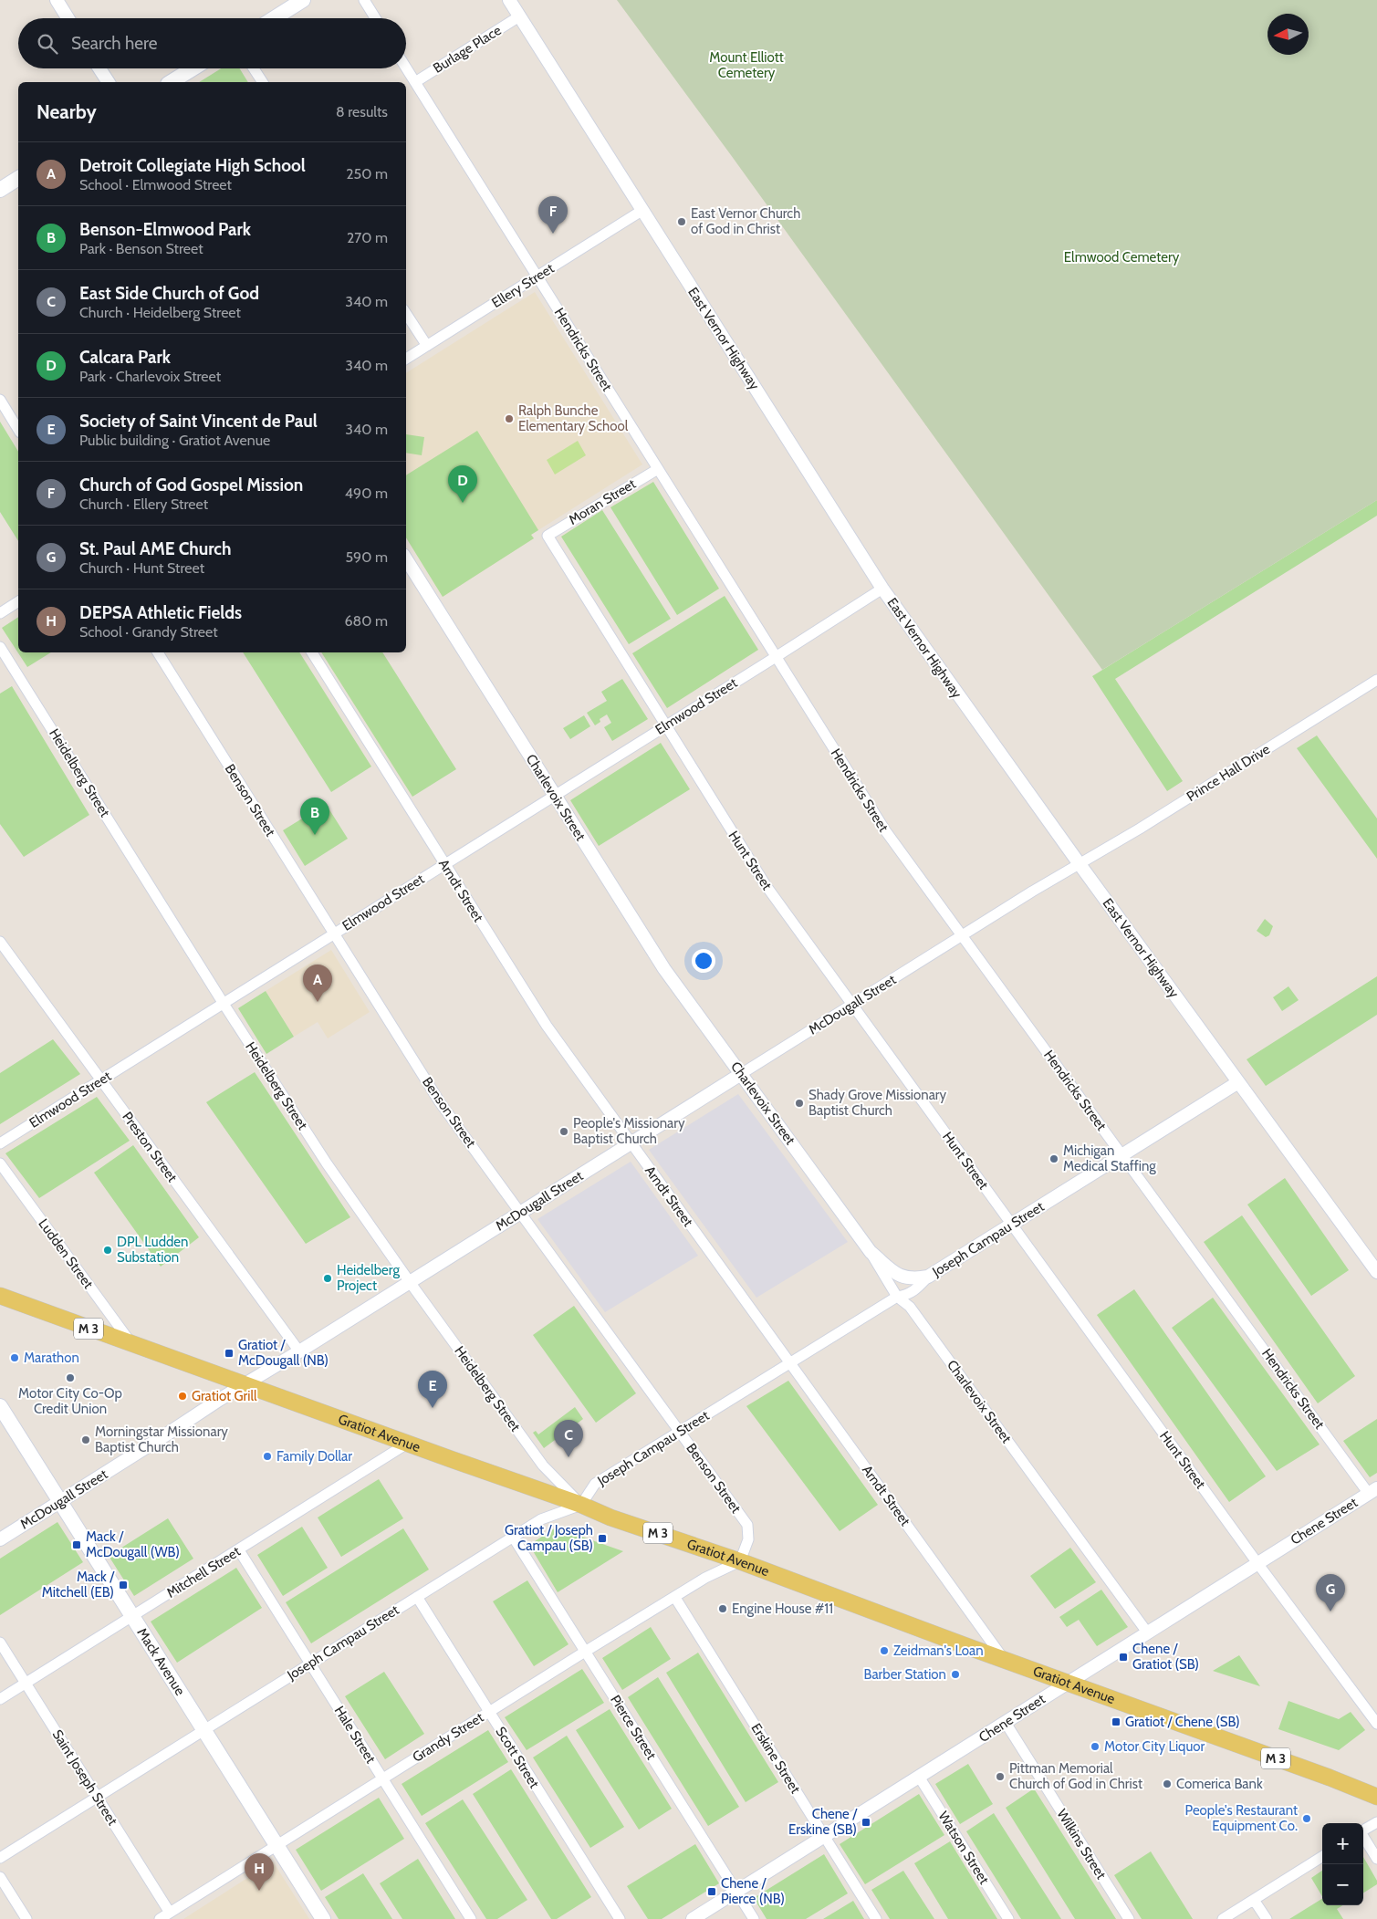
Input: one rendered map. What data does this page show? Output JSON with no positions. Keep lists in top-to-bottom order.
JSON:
{
  "streets": {
    "main road": ["M 3", "Gratiot Avenue", "Mack Avenue"],
    "street": [
      "Burlage Place",
      "Ellery Street",
      "East Vernor Highway",
      "Hendricks Street",
      "Moran Street",
      "Elmwood Street",
      "Heidelberg Street",
      "Prince Hall Drive",
      "Charlevoix Street",
      "Benson Street",
      "Hunt Street",
      "Arndt Street",
      "McDougall Street",
      "Preston Street",
      "Joseph Campau Street",
      "Ludden Street",
      "Chene Street",
      "Mitchell Street",
      "Pierce Street",
      "Hale Street",
      "Grandy Street",
      "Scott Street",
      "Erskine Street",
      "Saint Joseph Street",
      "Wilkins Street",
      "Watson Street"
    ]
  },
  "crossings": [
    ["Burlage Place", "East Vernor Highway"],
    ["Burlage Place", "Hendricks Street"],
    ["Ellery Street", "East Vernor Highway"],
    ["Ellery Street", "Hendricks Street"],
    ["East Vernor Highway", "Elmwood Street"],
    ["East Vernor Highway", "Prince Hall Drive"],
    ["East Vernor Highway", "McDougall Street"],
    ["East Vernor Highway", "Joseph Campau Street"],
    ["Hendricks Street", "Moran Street"],
    ["Hendricks Street", "Elmwood Street"],
    ["Hendricks Street", "McDougall Street"],
    ["Hendricks Street", "Joseph Campau Street"],
    ["Hendricks Street", "Chene Street"],
    ["Moran Street", "Hunt Street"],
    ["Elmwood Street", "Heidelberg Street"],
    ["Elmwood Street", "Charlevoix Street"],
    ["Elmwood Street", "Benson Street"],
    ["Elmwood Street", "Hunt Street"],
    ["Elmwood Street", "Arndt Street"],
    ["Elmwood Street", "Preston Street"],
    ["Heidelberg Street", "McDougall Street"],
    ["Heidelberg Street", "Joseph Campau Street"],
    ["Heidelberg Street", "Gratiot Avenue"],
    ["Prince Hall Drive", "McDougall Street"],
    ["Charlevoix Street", "McDougall Street"],
    ["Charlevoix Street", "Joseph Campau Street"],
    ["Charlevoix Street", "Chene Street"],
    ["Benson Street", "McDougall Street"],
    ["Benson Street", "Joseph Campau Street"],
    ["Benson Street", "Gratiot Avenue"],
    ["Benson Street", "Grandy Street"],
    ["Hunt Street", "McDougall Street"],
    ["Hunt Street", "Joseph Campau Street"],
    ["Hunt Street", "Chene Street"],
    ["Arndt Street", "McDougall Street"],
    ["Arndt Street", "Joseph Campau Street"],
    ["Arndt Street", "Gratiot Avenue"],
    ["McDougall Street", "Preston Street"],
    ["McDougall Street", "Gratiot Avenue"],
    ["McDougall Street", "Mack Avenue"],
    ["Joseph Campau Street", "Gratiot Avenue"],
    ["Joseph Campau Street", "Mack Avenue"],
    ["Joseph Campau Street", "Pierce Street"],
    ["Joseph Campau Street", "Hale Street"],
    ["Joseph Campau Street", "Scott Street"],
    ["Joseph Campau Street", "Saint Joseph Street"],
    ["Ludden Street", "Gratiot Avenue"],
    ["Gratiot Avenue", "Chene Street"],
    ["Gratiot Avenue", "Mitchell Street"],
    ["Gratiot Avenue", "Grandy Street"],
    ["Chene Street", "Pierce Street"],
    ["Chene Street", "Erskine Street"],
    ["Chene Street", "Wilkins Street"],
    ["Chene Street", "Watson Street"],
    ["Mitchell Street", "Mack Avenue"],
    ["Mitchell Street", "Hale Street"],
    ["Mitchell Street", "Saint Joseph Street"],
    ["Mack Avenue", "Grandy Street"],
    ["Pierce Street", "Grandy Street"],
    ["Hale Street", "Grandy Street"],
    ["Grandy Street", "Scott Street"],
    ["Grandy Street", "Erskine Street"],
    ["Grandy Street", "Saint Joseph Street"]
  ],
  "parks": ["Mount Elliott Cemetery", "Elmwood Cemetery"],
  "places": {
    "other": [
      "East Vernor Church of God in Christ",
      "Ralph Bunche Elementary School",
      "Shady Grove Missionary Baptist Church",
      "People's Missionary Baptist Church",
      "Michigan Medical Staffing",
      "DPL Ludden Substation",
      "Heidelberg Project",
      "Marathon",
      "Motor City Co-Op Credit Union",
      "Gratiot Grill",
      "Morningstar Missionary Baptist Church",
      "Family Dollar",
      "Engine House #11",
      "Zeidman's Loan",
      "Barber Station",
      "Motor City Liquor",
      "Pittman Memorial Church of God in Christ",
      "Comerica Bank",
      "People's Restaurant Equipment Co."
    ],
    "transit": [
      "Gratiot / McDougall (NB)",
      "Gratiot / Joseph Campau (SB)",
      "Mack / McDougall (WB)",
      "Mack / Mitchell (EB)",
      "Chene / Gratiot (SB)",
      "Gratiot / Chene (SB)",
      "Chene / Erskine (SB)",
      "Chene / Pierce (NB)"
    ]
  },
  "north": "left",
  "page": {
    "search": "Search here",
    "heading": ["Nearby", "8 results"],
    "list": [
      {
        "mark": "A",
        "name": "Detroit Collegiate High School",
        "note": "School · Elmwood Street",
        "value": "250 m"
      },
      {
        "mark": "B",
        "name": "Benson-Elmwood Park",
        "note": "Park · Benson Street",
        "value": "270 m"
      },
      {
        "mark": "C",
        "name": "East Side Church of God",
        "note": "Church · Heidelberg Street",
        "value": "340 m"
      },
      {
        "mark": "D",
        "name": "Calcara Park",
        "note": "Park · Charlevoix Street",
        "value": "340 m"
      },
      {
        "mark": "E",
        "name": "Society of Saint Vincent de Paul",
        "note": "Public building · Gratiot Avenue",
        "value": "340 m"
      },
      {
        "mark": "F",
        "name": "Church of God Gospel Mission",
        "note": "Church · Ellery Street",
        "value": "490 m"
      },
      {
        "mark": "G",
        "name": "St. Paul AME Church",
        "note": "Church · Hunt Street",
        "value": "590 m"
      },
      {
        "mark": "H",
        "name": "DEPSA Athletic Fields",
        "note": "School · Grandy Street",
        "value": "680 m"
      }
    ],
    "pins": [
      "F",
      "D",
      "B",
      "A",
      "E",
      "C",
      "G",
      "H"
    ],
    "map_buttons": ["+", "−"]
  }
}
